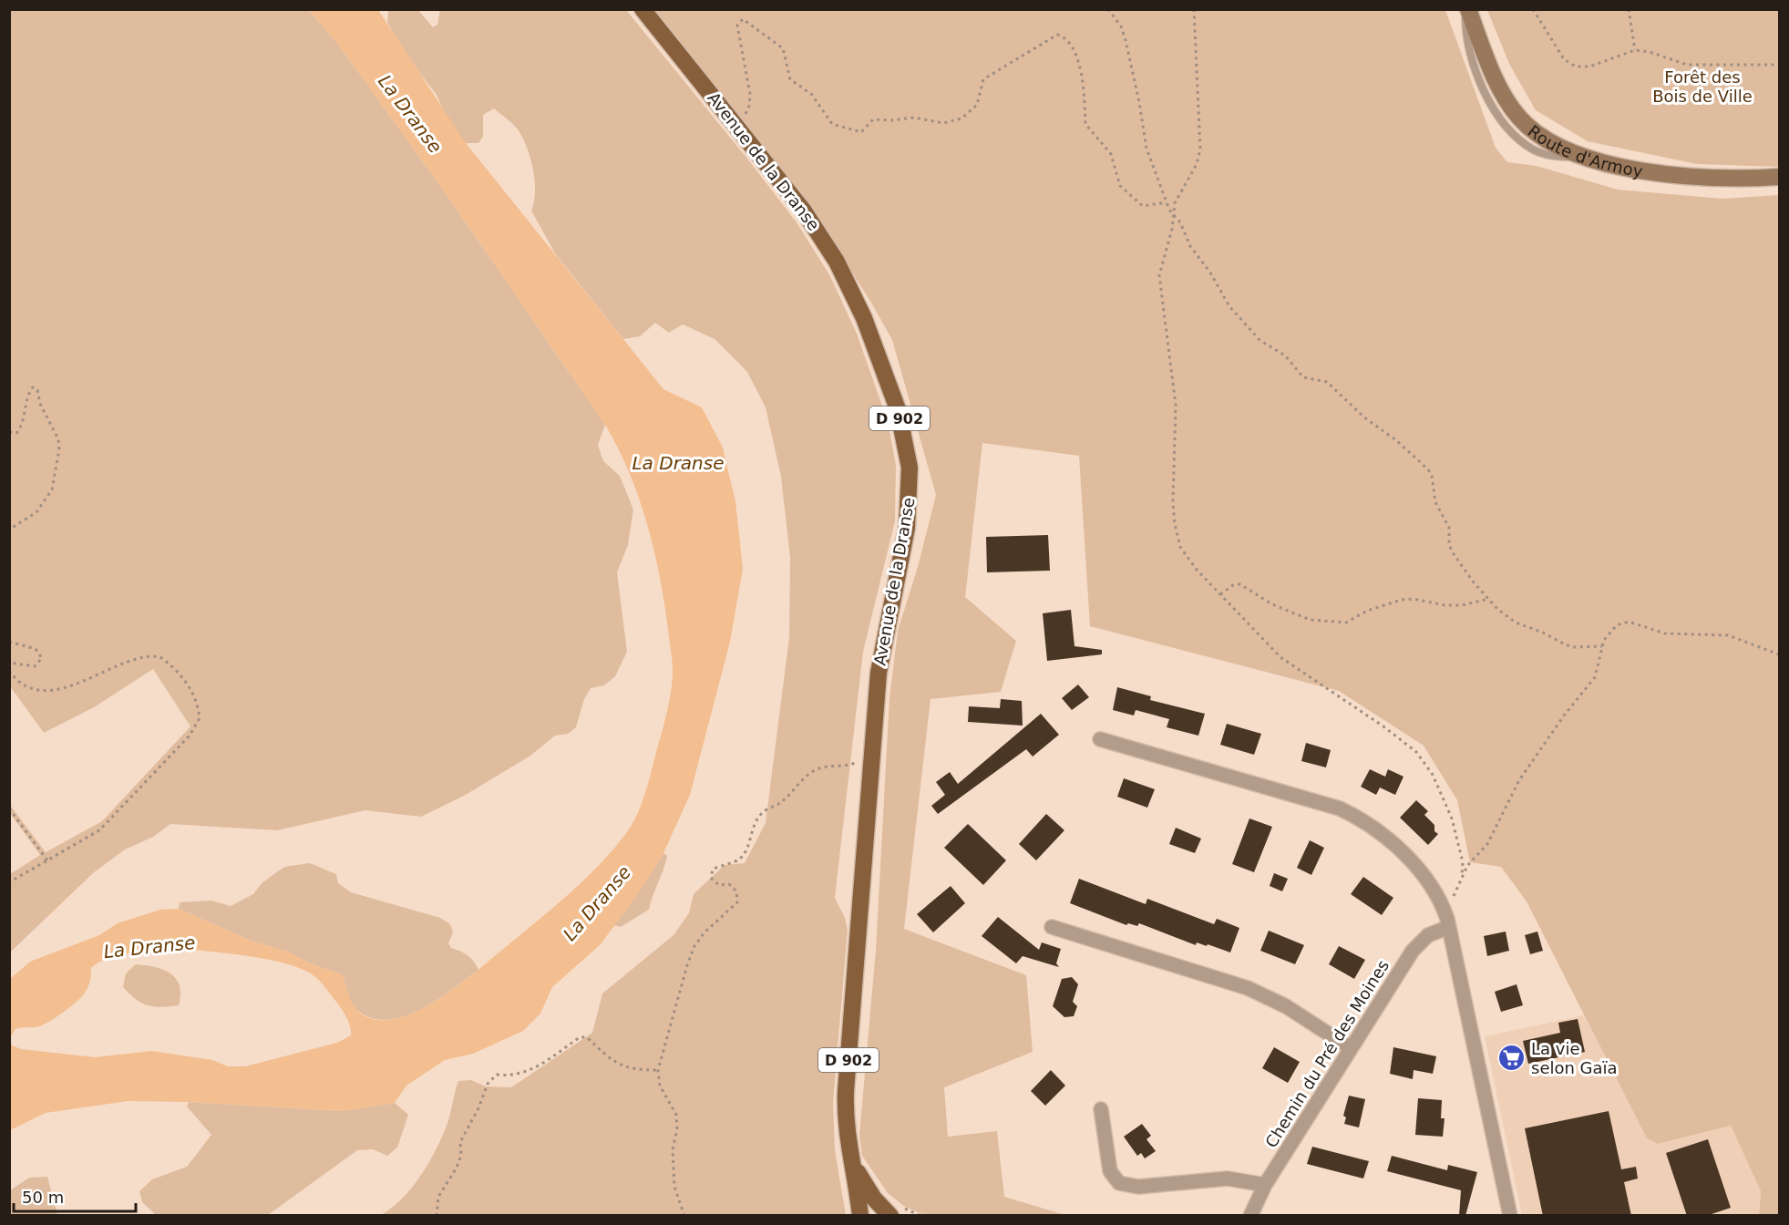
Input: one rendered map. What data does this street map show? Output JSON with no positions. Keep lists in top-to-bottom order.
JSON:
{
  "streets": {
    "main road": ["Route d'Armoy", "Avenue de la Dranse", "D 902"],
    "street": ["Chemin du Pré des Moines"]
  },
  "water": ["La Dranse"],
  "parks": ["Forêt des Bois de Ville"],
  "places": {
    "supermarket": ["La vie selon Gaïa"]
  },
  "scale_bar": "50 m"
}
